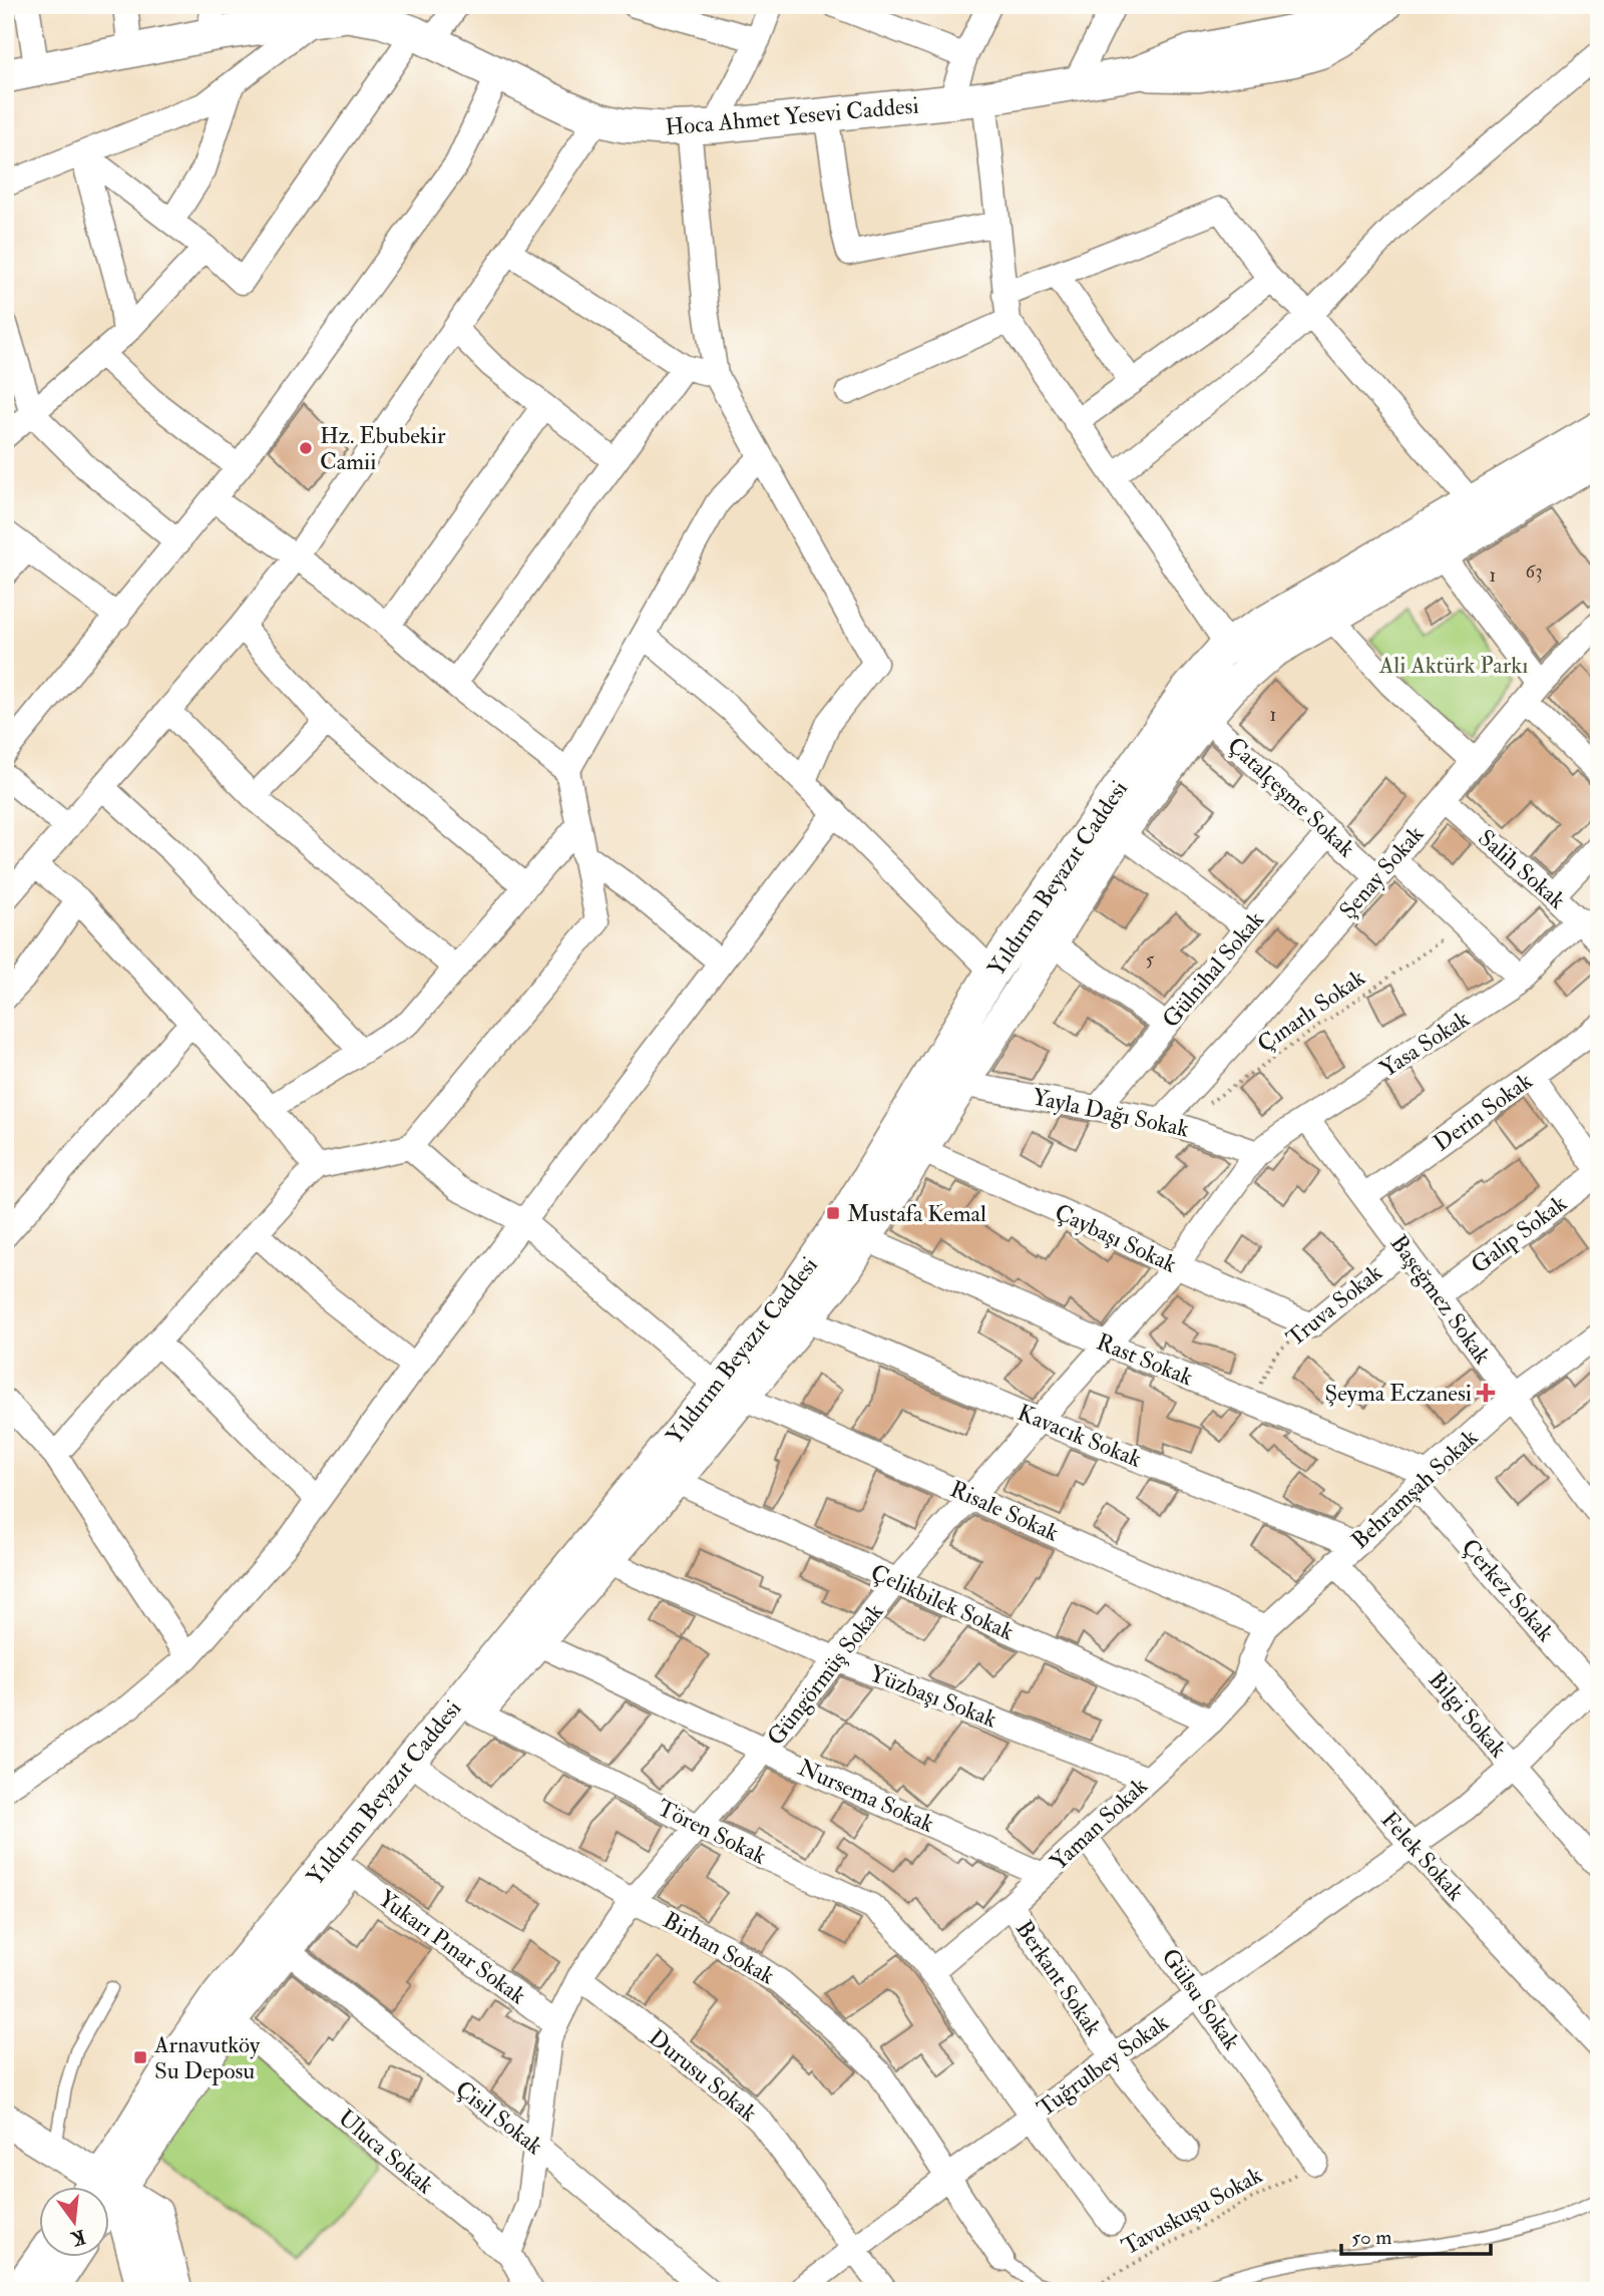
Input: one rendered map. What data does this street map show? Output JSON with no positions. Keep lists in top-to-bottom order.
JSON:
{
  "streets": {
    "main road": ["Hoca Ahmet Yesevi Caddesi", "Yıldırım Beyazıt Caddesi"],
    "street": [
      "Çatalçeşme Sokak",
      "Salih Sokak",
      "Şenay Sokak",
      "Gülnihal Sokak",
      "Yasa Sokak",
      "Derin Sokak",
      "Yayla Dağı Sokak",
      "Galip Sokak",
      "Çaybaşı Sokak",
      "Başeğmez Sokak",
      "Truva Sokak",
      "Rast Sokak",
      "Kavacık Sokak",
      "Behramşah Sokak",
      "Risale Sokak",
      "Çerkez Sokak",
      "Çelikbilek Sokak",
      "Güngörmüş Sokak",
      "Yüzbaşı Sokak",
      "Bilgi Sokak",
      "Nursema Sokak",
      "Yaman Sokak",
      "Tören Sokak",
      "Felek Sokak",
      "Yukarı Pınar Sokak",
      "Birhan Sokak",
      "Berkant Sokak",
      "Gülsu Sokak",
      "Tuğrulbey Sokak",
      "Durusu Sokak",
      "Çisil Sokak",
      "Uluca Sokak"
    ],
    "path": ["Çınarlı Sokak", "Tavuskuşu Sokak"]
  },
  "crossings": [
    ["Çatalçeşme Sokak", "Şenay Sokak"],
    ["Çatalçeşme Sokak", "Gülnihal Sokak"],
    ["Çatalçeşme Sokak", "Çınarlı Sokak"],
    ["Çatalçeşme Sokak", "Yasa Sokak"],
    ["Salih Sokak", "Şenay Sokak"],
    ["Salih Sokak", "Yasa Sokak"],
    ["Şenay Sokak", "Çınarlı Sokak"],
    ["Şenay Sokak", "Yayla Dağı Sokak"],
    ["Yıldırım Beyazıt Caddesi", "Risale Sokak"],
    ["Gülnihal Sokak", "Yayla Dağı Sokak"],
    ["Çınarlı Sokak", "Yayla Dağı Sokak"],
    ["Yasa Sokak", "Yayla Dağı Sokak"],
    ["Yasa Sokak", "Başeğmez Sokak"],
    ["Yasa Sokak", "Güngörmüş Sokak"],
    ["Derin Sokak", "Başeğmez Sokak"],
    ["Yayla Dağı Sokak", "Güngörmüş Sokak"],
    ["Galip Sokak", "Başeğmez Sokak"],
    ["Çaybaşı Sokak", "Truva Sokak"],
    ["Çaybaşı Sokak", "Güngörmüş Sokak"],
    ["Başeğmez Sokak", "Truva Sokak"],
    ["Başeğmez Sokak", "Behramşah Sokak"],
    ["Truva Sokak", "Rast Sokak"],
    ["Rast Sokak", "Behramşah Sokak"],
    ["Rast Sokak", "Çerkez Sokak"],
    ["Rast Sokak", "Güngörmüş Sokak"],
    ["Kavacık Sokak", "Behramşah Sokak"],
    ["Kavacık Sokak", "Güngörmüş Sokak"],
    ["Behramşah Sokak", "Risale Sokak"],
    ["Behramşah Sokak", "Çerkez Sokak"],
    ["Behramşah Sokak", "Bilgi Sokak"],
    ["Behramşah Sokak", "Yaman Sokak"],
    ["Behramşah Sokak", "Felek Sokak"],
    ["Risale Sokak", "Güngörmüş Sokak"],
    ["Çerkez Sokak", "Tuğrulbey Sokak"],
    ["Çelikbilek Sokak", "Güngörmüş Sokak"],
    ["Çelikbilek Sokak", "Yaman Sokak"],
    ["Güngörmüş Sokak", "Yüzbaşı Sokak"],
    ["Güngörmüş Sokak", "Nursema Sokak"],
    ["Güngörmüş Sokak", "Tören Sokak"],
    ["Güngörmüş Sokak", "Yukarı Pınar Sokak"],
    ["Güngörmüş Sokak", "Birhan Sokak"],
    ["Güngörmüş Sokak", "Durusu Sokak"],
    ["Güngörmüş Sokak", "Çisil Sokak"],
    ["Güngörmüş Sokak", "Uluca Sokak"],
    ["Yüzbaşı Sokak", "Yaman Sokak"],
    ["Bilgi Sokak", "Tuğrulbey Sokak"],
    ["Nursema Sokak", "Yaman Sokak"],
    ["Yaman Sokak", "Tören Sokak"],
    ["Yaman Sokak", "Felek Sokak"],
    ["Yaman Sokak", "Berkant Sokak"],
    ["Yaman Sokak", "Gülsu Sokak"],
    ["Tören Sokak", "Tuğrulbey Sokak"],
    ["Felek Sokak", "Tuğrulbey Sokak"],
    ["Birhan Sokak", "Tuğrulbey Sokak"],
    ["Berkant Sokak", "Tuğrulbey Sokak"],
    ["Gülsu Sokak", "Tuğrulbey Sokak"],
    ["Gülsu Sokak", "Tavuskuşu Sokak"],
    ["Tuğrulbey Sokak", "Durusu Sokak"]
  ],
  "parks": ["Ali Aktürk Parkı"],
  "places": {
    "other": ["Hz. Ebubekir Camii"],
    "transit": ["Mustafa Kemal", "Arnavutköy Su Deposu"],
    "health": ["Şeyma Eczanesi"]
  },
  "house_numbers": [
    "63",
    "1",
    "1",
    "5"
  ],
  "scale_bar": "50 m",
  "north": "bottom"
}
